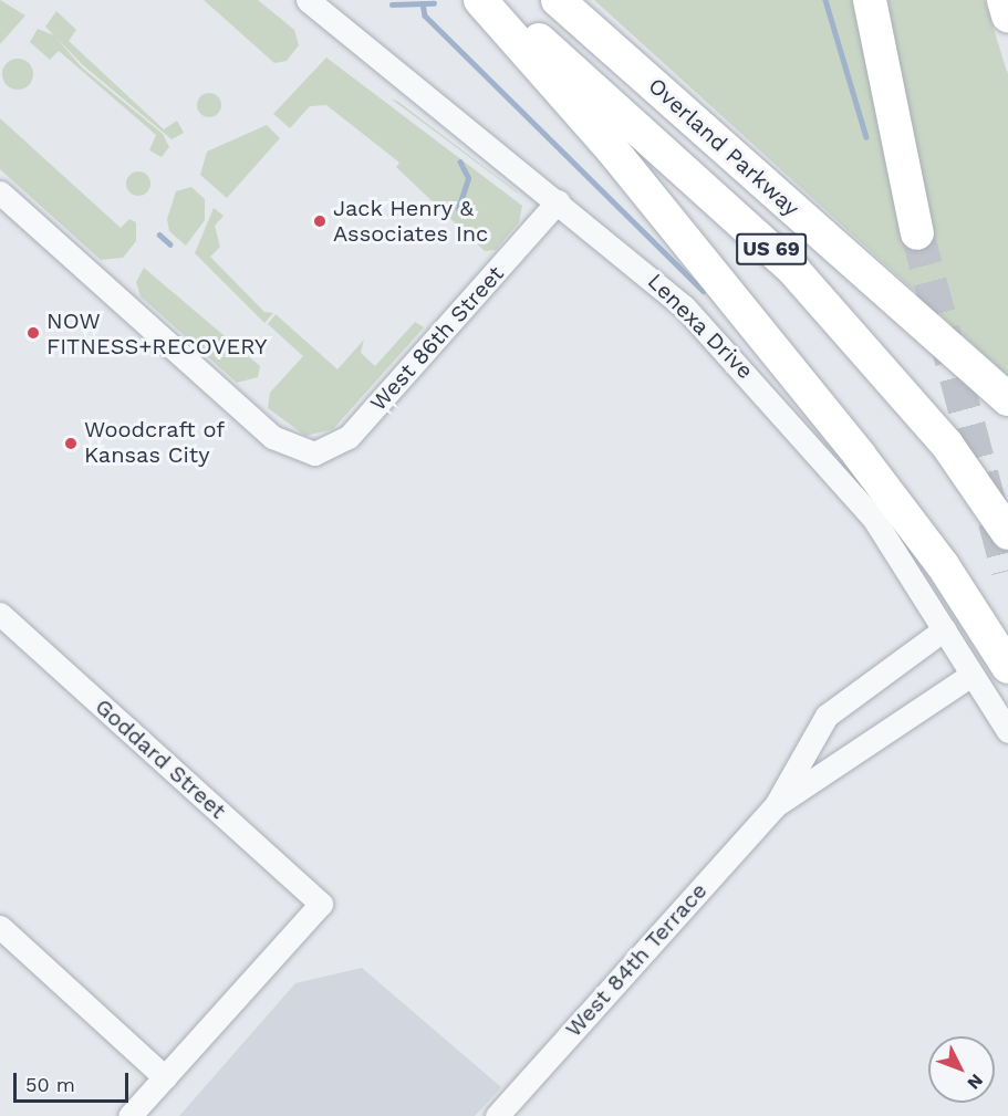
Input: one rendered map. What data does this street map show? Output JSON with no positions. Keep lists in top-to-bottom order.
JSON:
{
  "streets": {
    "highway": ["Overland Parkway", "US 69"],
    "street": [
      "Lenexa Drive",
      "West 86th Street",
      "Goddard Street",
      "West 84th Terrace"
    ]
  },
  "crossings": [
    ["Lenexa Drive", "West 86th Street"],
    ["Lenexa Drive", "West 84th Terrace"]
  ],
  "places": ["Jack Henry & Associates Inc", "NOW FITNESS+RECOVERY", "Woodcraft of Kansas City"],
  "scale_bar": "50 m",
  "north": "bottom right"
}
